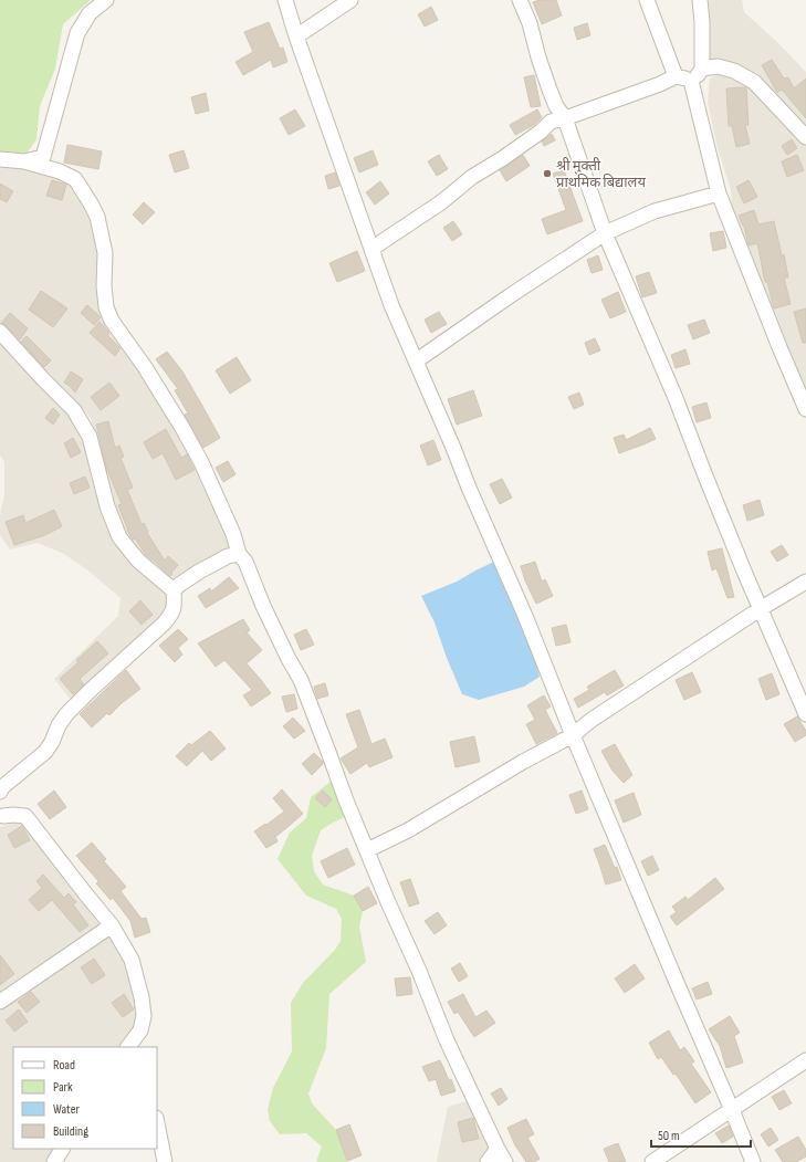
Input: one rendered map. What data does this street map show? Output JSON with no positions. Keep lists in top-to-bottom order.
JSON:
{
  "places": ["श्री मुक्ती प्राथमिक बिद्यालय"],
  "legend": [
    "Road",
    "Park",
    "Water",
    "Building"
  ],
  "scale_bar": "50 m"
}
